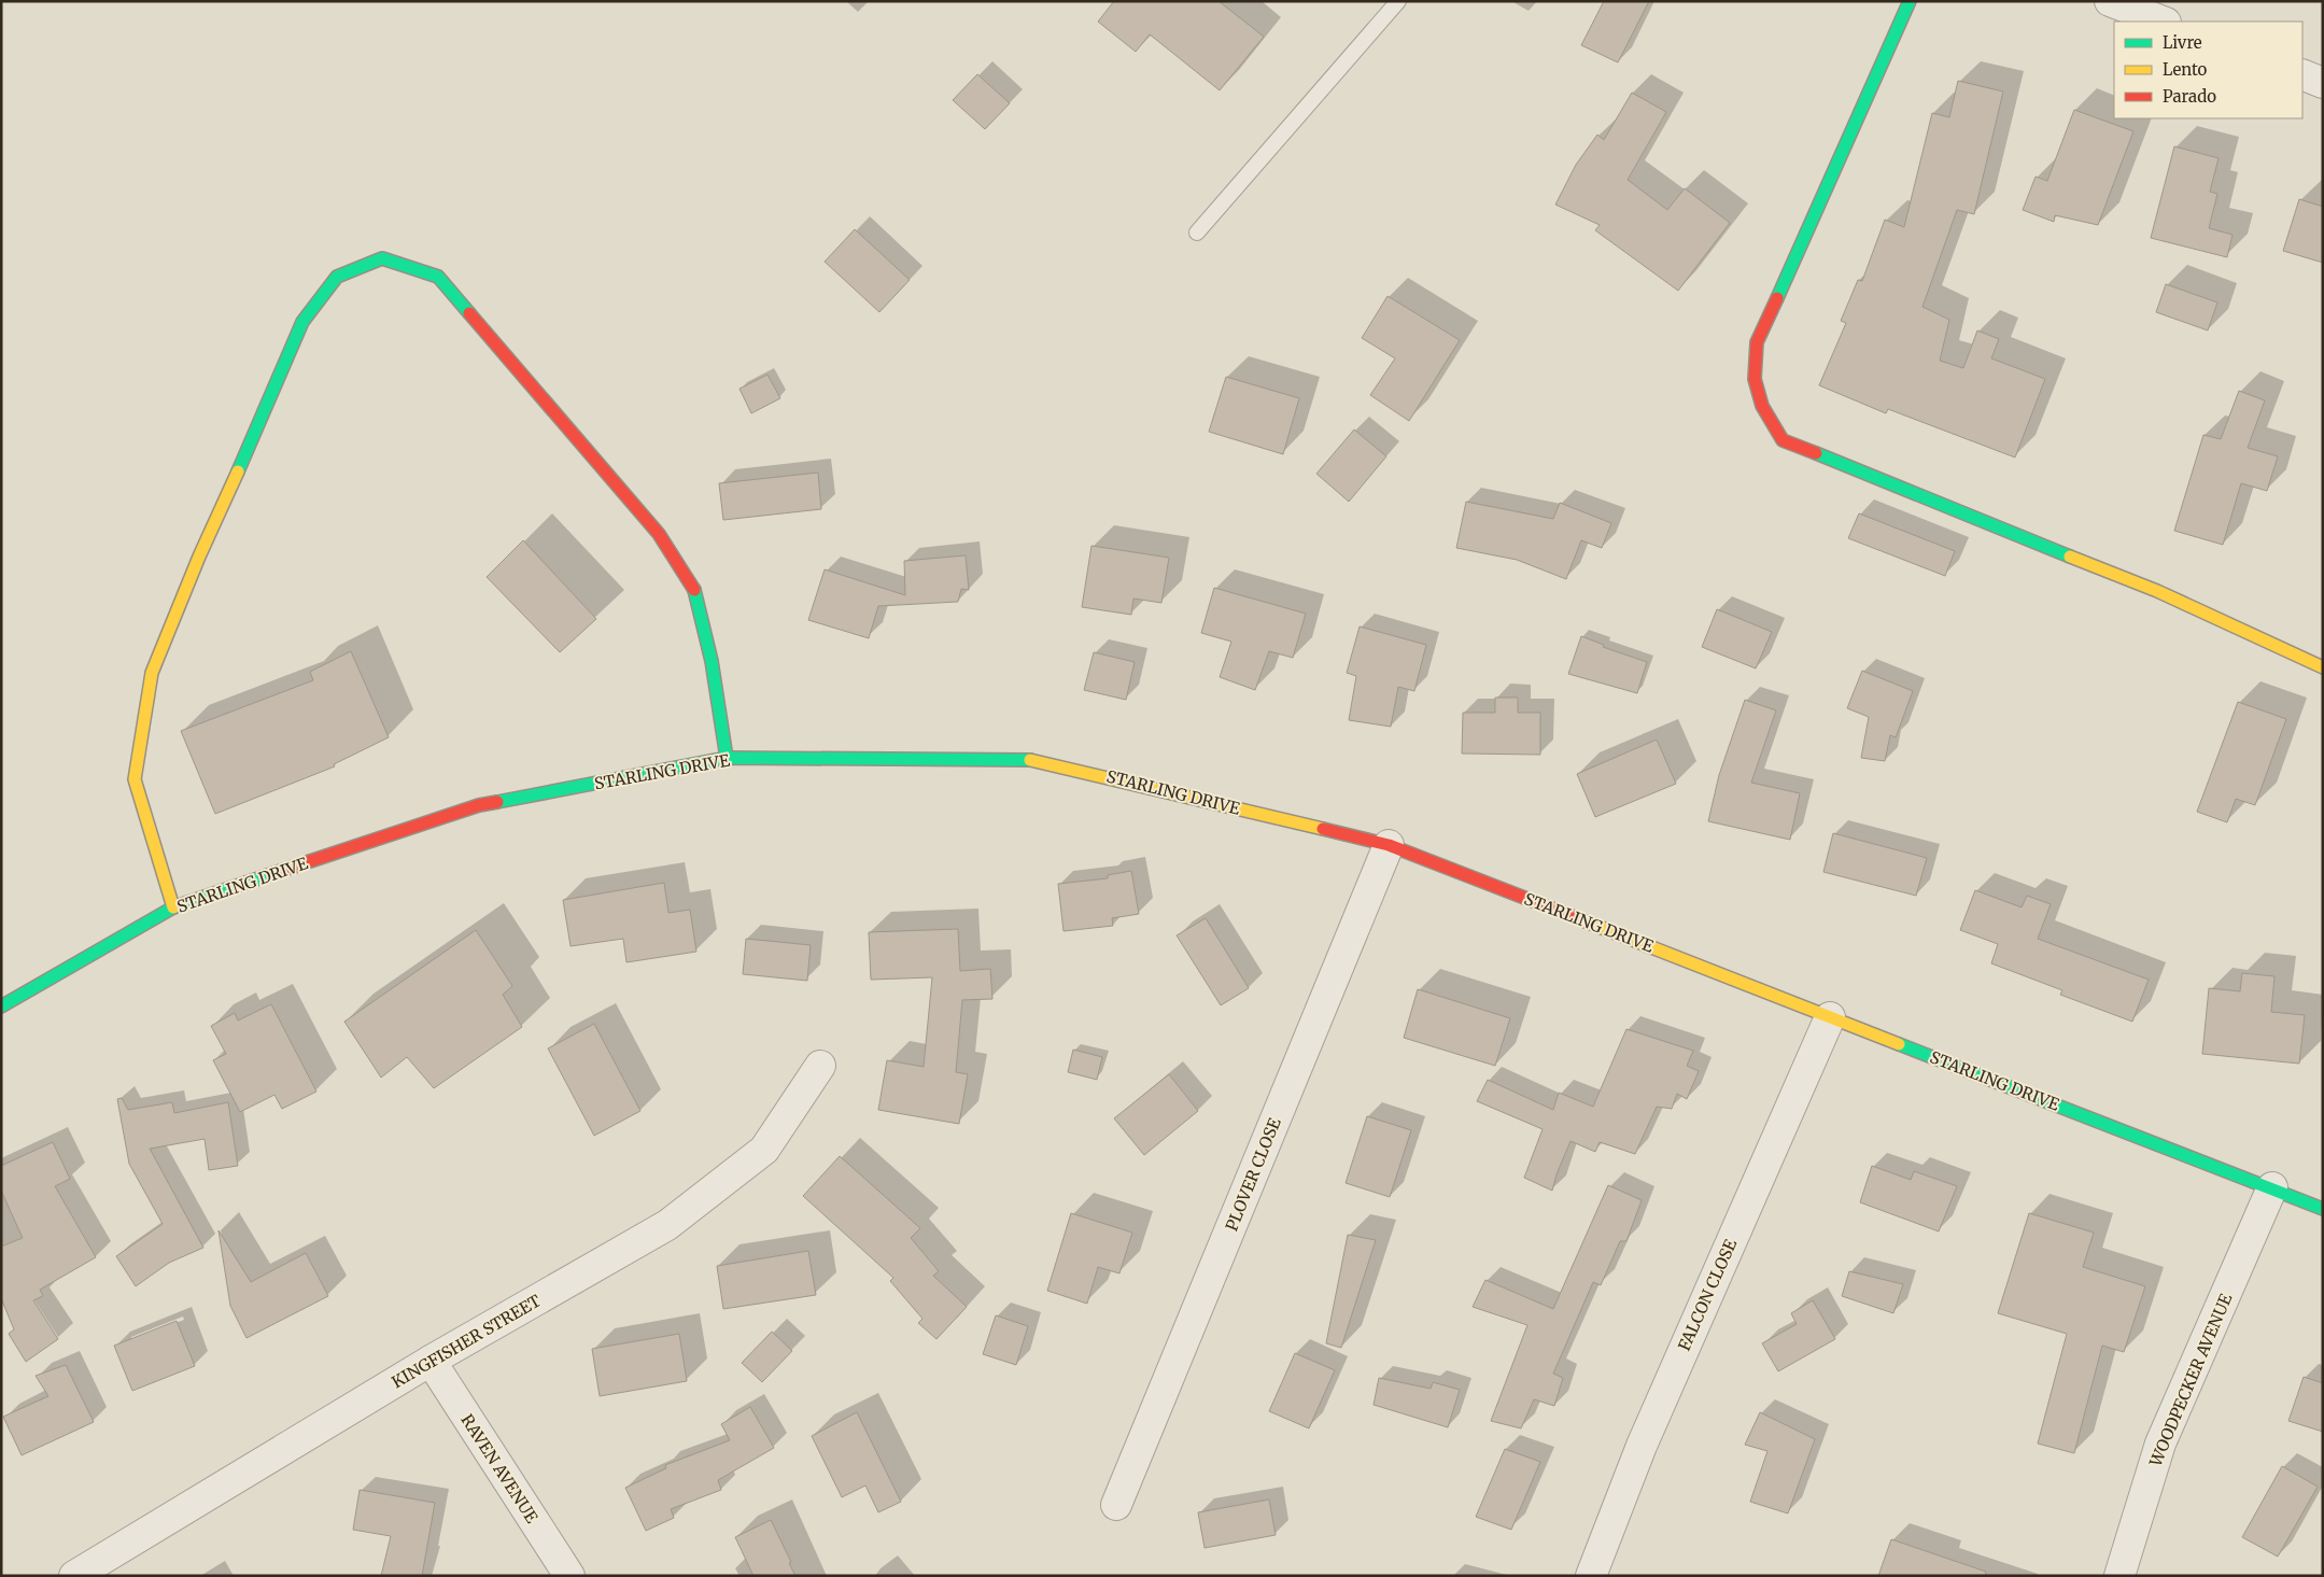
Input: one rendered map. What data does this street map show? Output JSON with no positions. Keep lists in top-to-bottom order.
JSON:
{
  "streets": {
    "street": [
      "STARLING DRIVE",
      "PLOVER CLOSE",
      "FALCON CLOSE",
      "KINGFISHER STREET",
      "WOODPECKER AVENUE",
      "RAVEN AVENUE"
    ]
  },
  "crossings": [
    ["STARLING DRIVE", "PLOVER CLOSE"],
    ["STARLING DRIVE", "FALCON CLOSE"],
    ["STARLING DRIVE", "WOODPECKER AVENUE"],
    ["KINGFISHER STREET", "RAVEN AVENUE"]
  ],
  "legend": ["Livre", "Lento", "Parado"]
}
